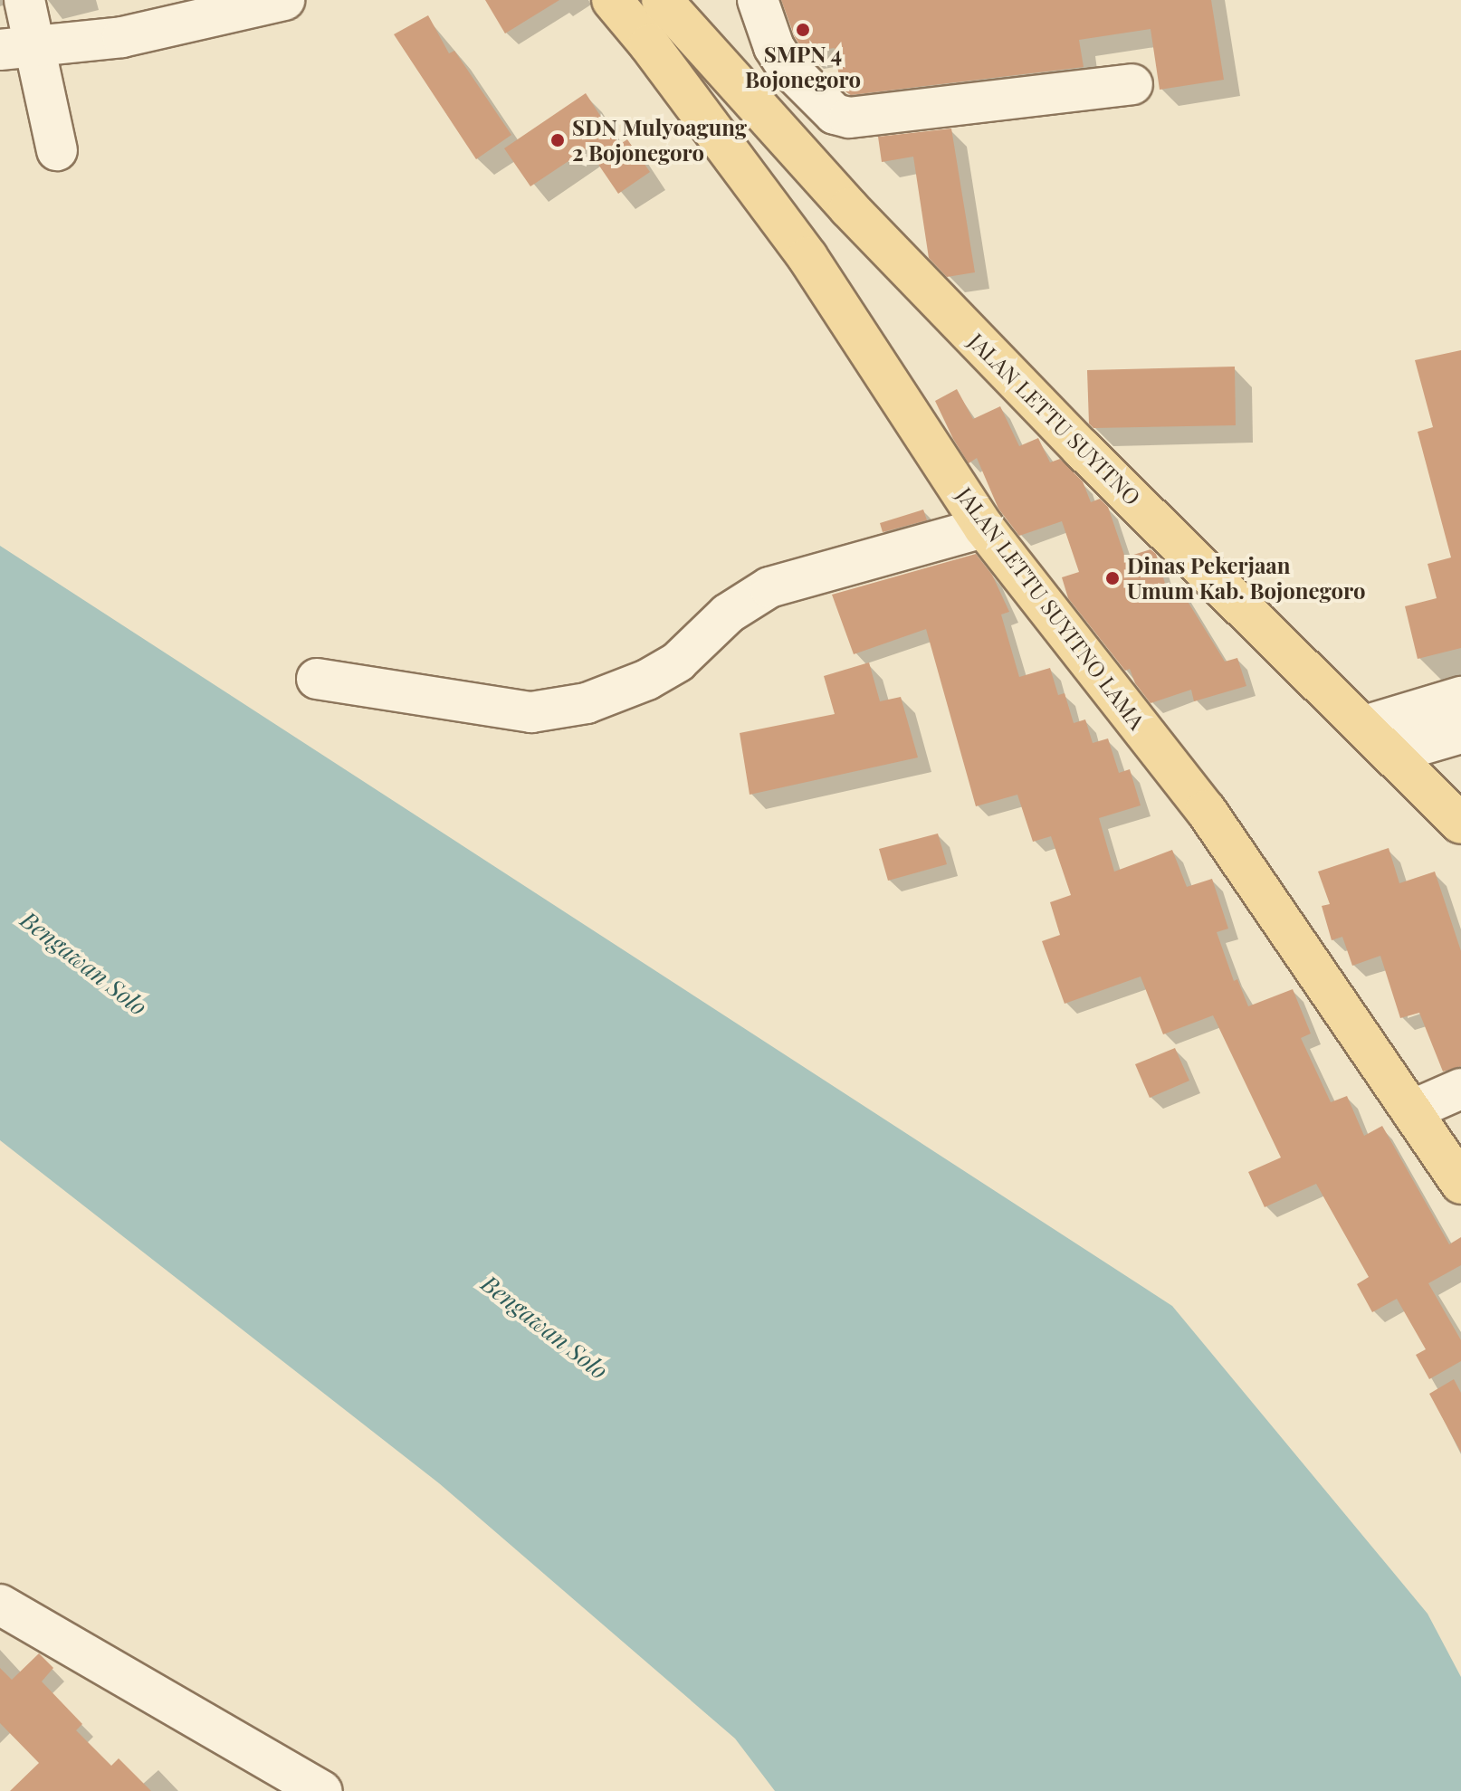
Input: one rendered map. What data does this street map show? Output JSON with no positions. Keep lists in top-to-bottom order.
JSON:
{
  "streets": {
    "main road": ["JALAN LETTU SUYITNO", "JALAN LETTU SUYITNO LAMA"]
  },
  "water": ["Bengawan Solo"],
  "places": ["SMPN 4 Bojonegoro", "SDN Mulyoagung 2 Bojonegoro", "Dinas Pekerjaan Umum Kab. Bojonegoro"]
}
